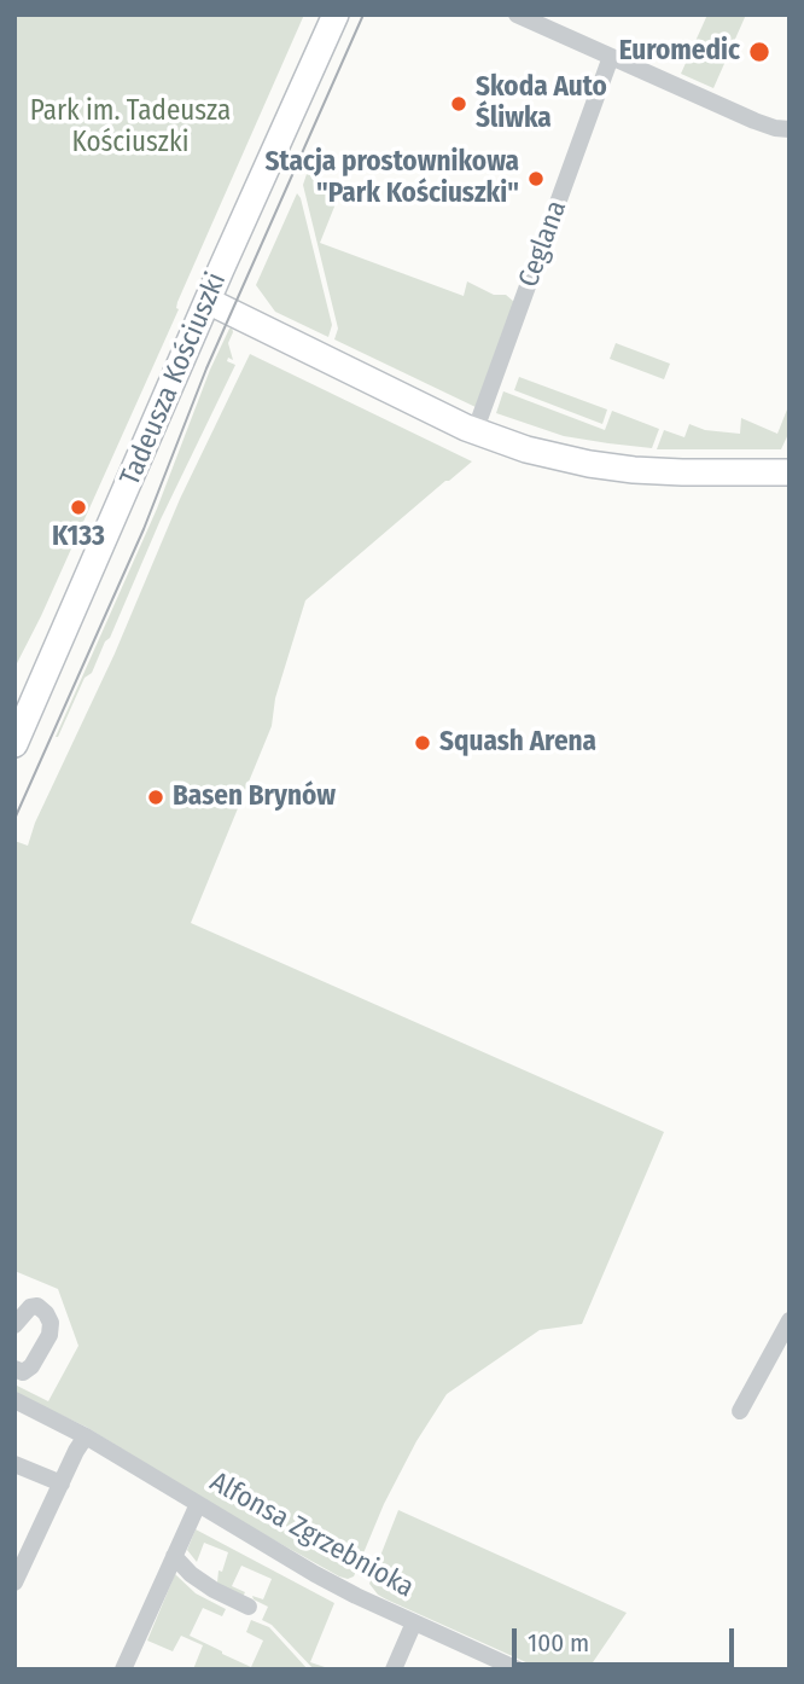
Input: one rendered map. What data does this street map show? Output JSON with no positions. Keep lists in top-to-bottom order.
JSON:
{
  "streets": {
    "street": ["Ceglana", "Tadeusza Kościuszki", "Alfonsa Zgrzebnioka"]
  },
  "parks": ["Park im. Tadeusza Kościuszki"],
  "places": [
    "Euromedic",
    "Skoda Auto Śliwka",
    "Stacja prostownikowa \"Park Kościuszki\"",
    "K133",
    "Squash Arena",
    "Basen Brynów"
  ],
  "scale_bar": "100 m"
}
